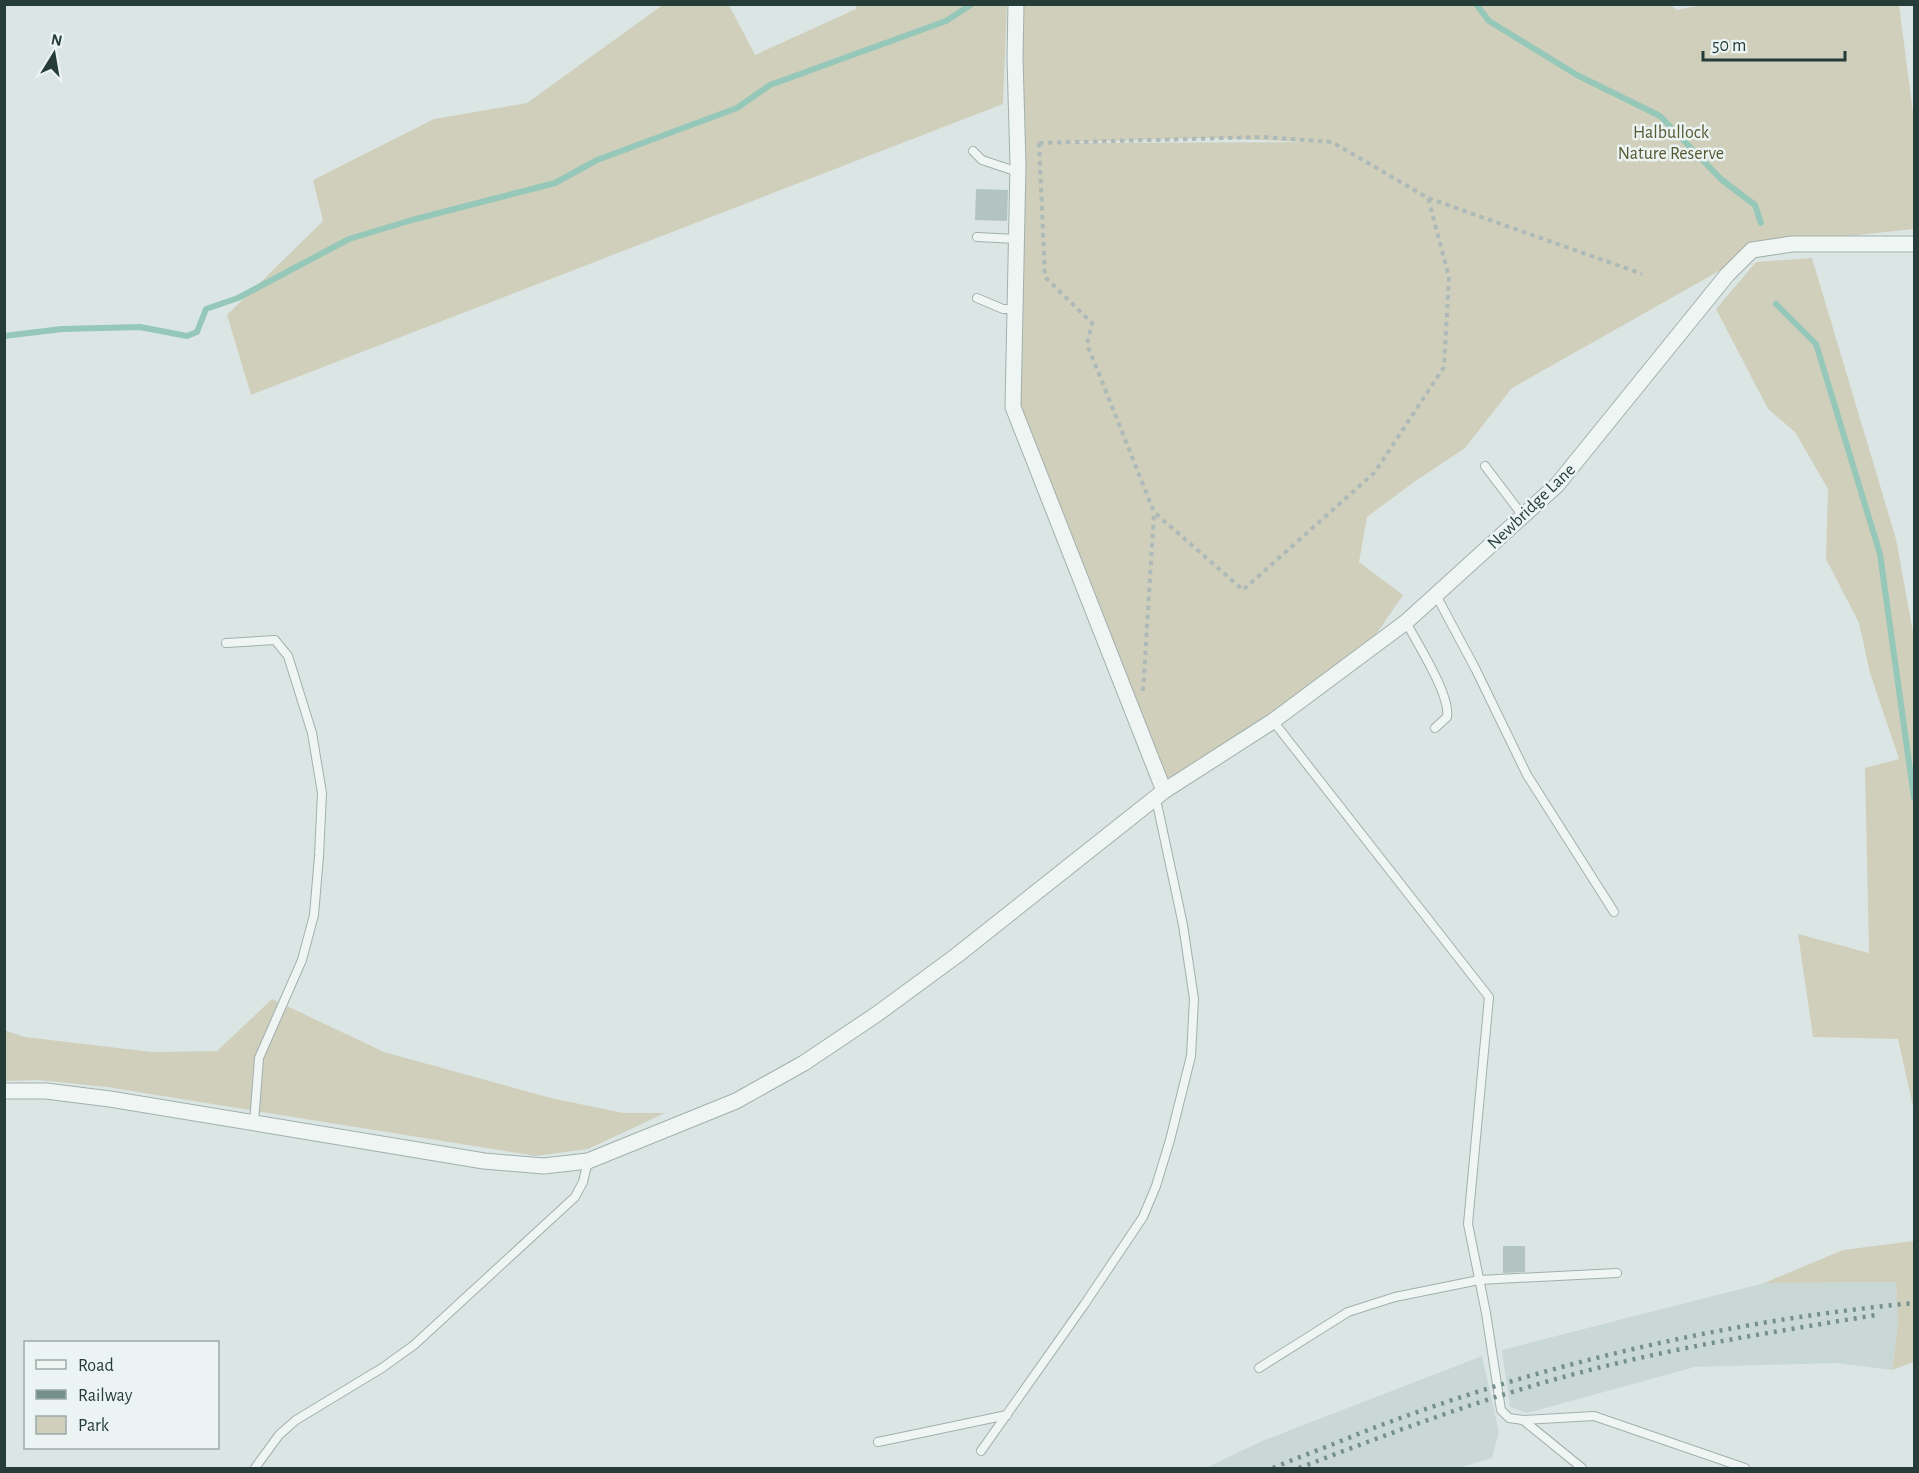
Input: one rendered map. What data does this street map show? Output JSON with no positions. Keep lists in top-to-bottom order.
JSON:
{
  "streets": {
    "street": ["Newbridge Lane"]
  },
  "parks": ["Halbullock Nature Reserve"],
  "legend": ["Road", "Railway", "Park"],
  "scale_bar": "50 m",
  "north": "top"
}
